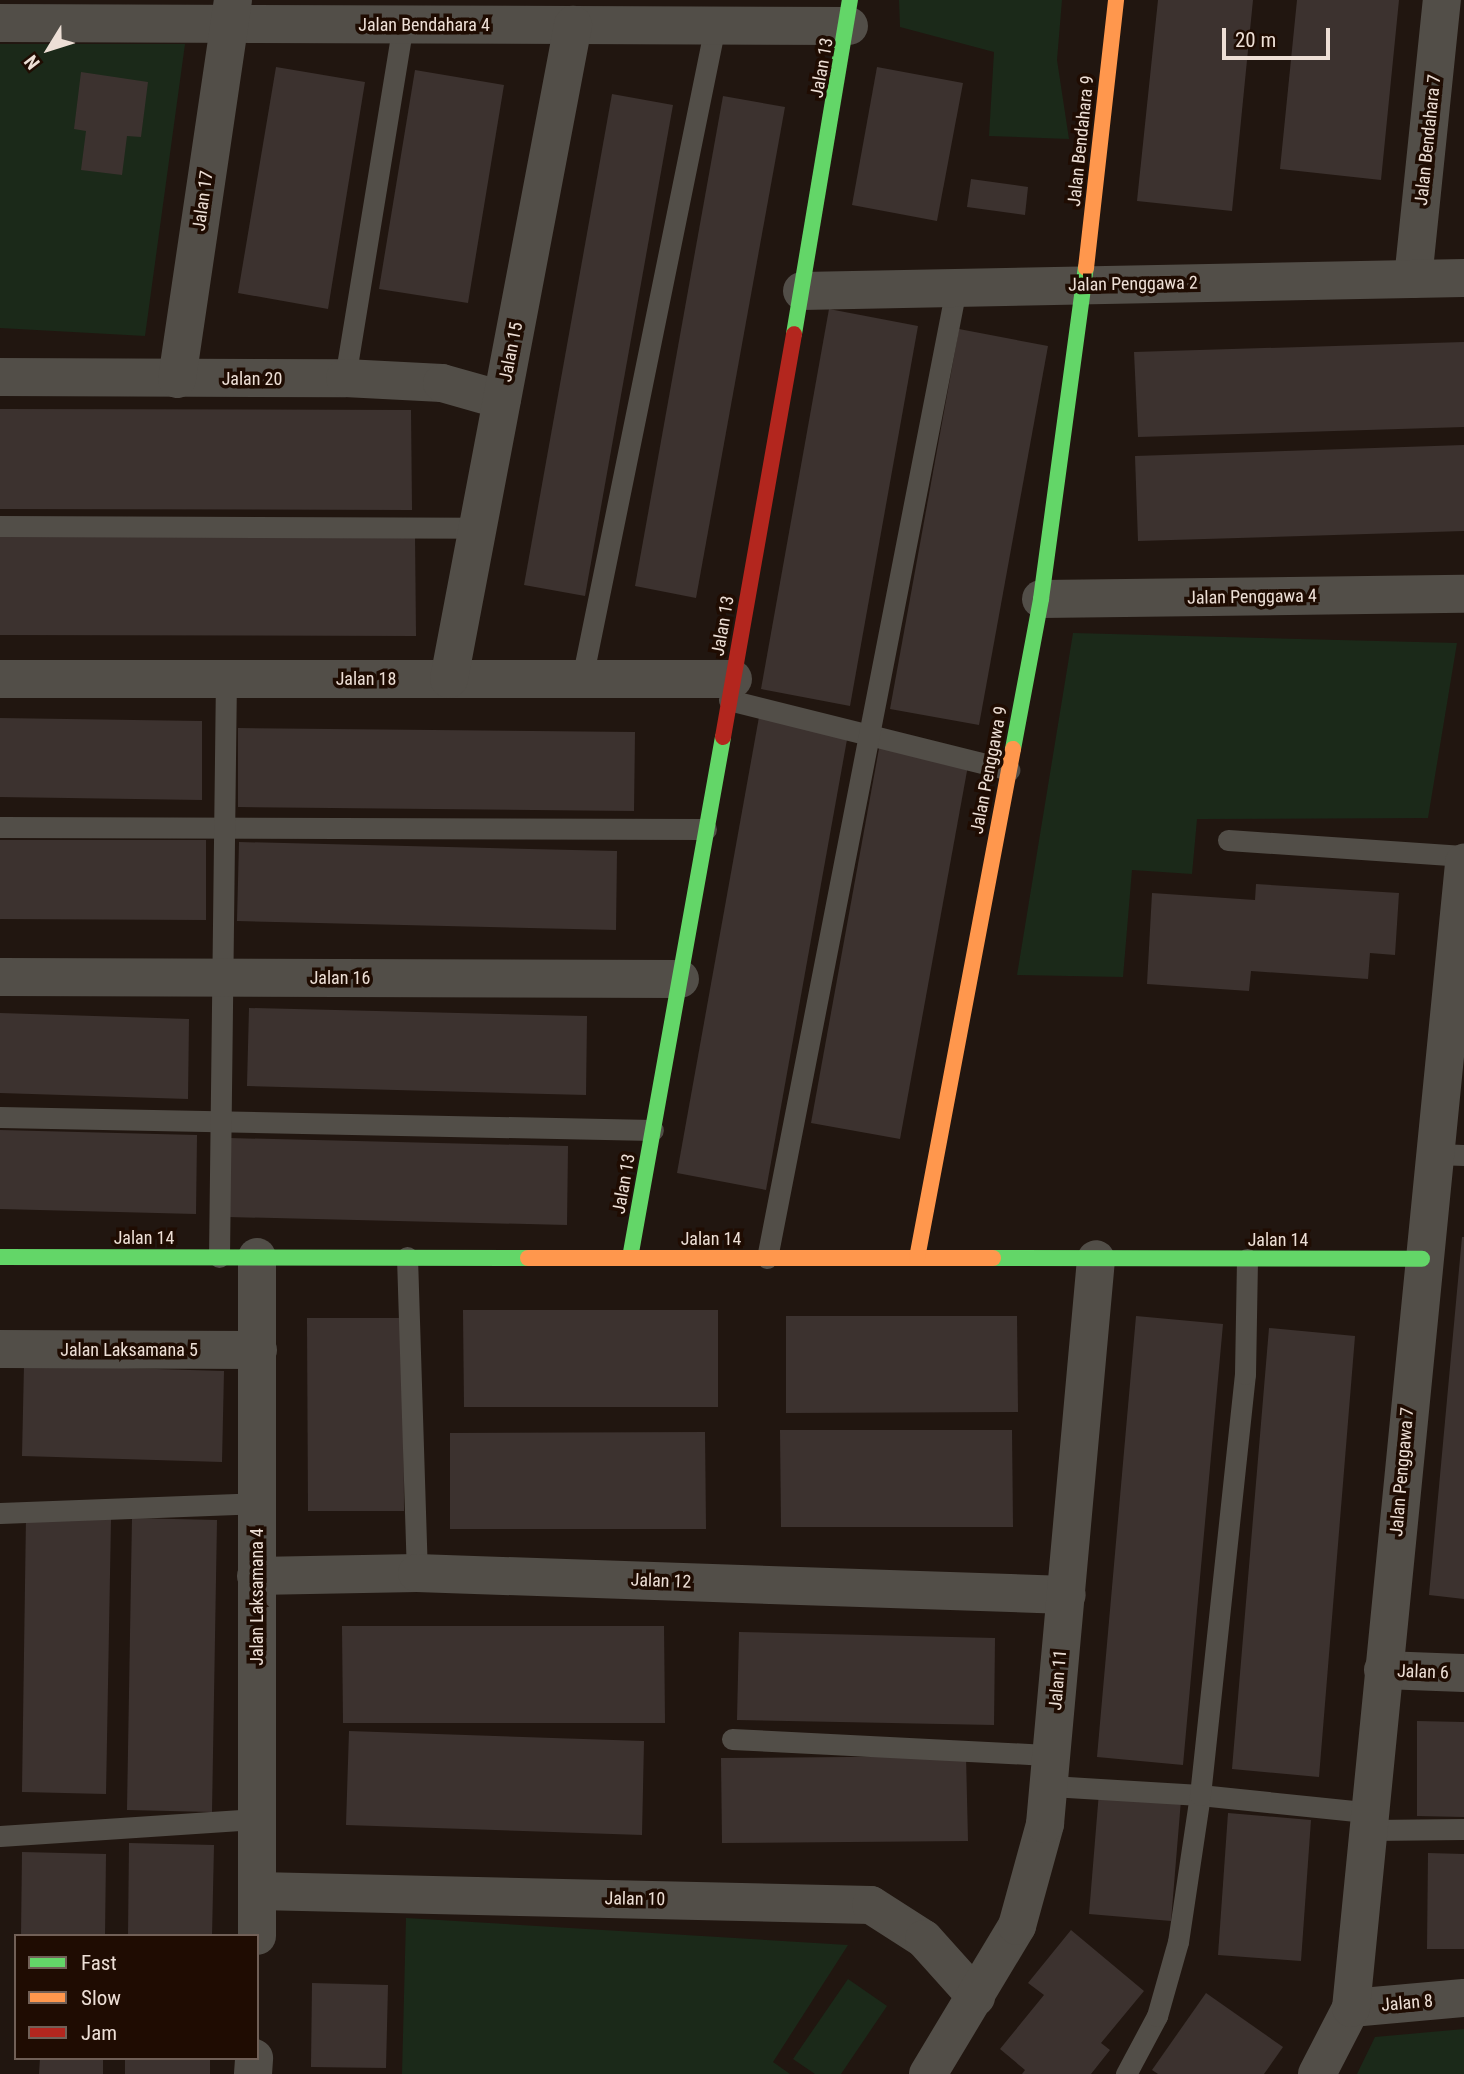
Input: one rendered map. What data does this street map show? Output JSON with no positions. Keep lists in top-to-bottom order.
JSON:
{
  "streets": {
    "street": [
      "Jalan Bendahara 4",
      "Jalan 13",
      "Jalan Bendahara 7",
      "Jalan Bendahara 9",
      "Jalan 17",
      "Jalan Penggawa 2",
      "Jalan 15",
      "Jalan 20",
      "Jalan Penggawa 4",
      "Jalan 18",
      "Jalan Penggawa 9",
      "Jalan 16",
      "Jalan 14",
      "Jalan Laksamana 5",
      "Jalan Penggawa 7",
      "Jalan 12",
      "Jalan Laksamana 4",
      "Jalan 6",
      "Jalan 11",
      "Jalan 10",
      "Jalan 8"
    ]
  },
  "crossings": [
    ["Jalan Bendahara 4", "Jalan 13"],
    ["Jalan Bendahara 4", "Jalan 17"],
    ["Jalan Bendahara 4", "Jalan 15"],
    ["Jalan 13", "Jalan Penggawa 2"],
    ["Jalan 13", "Jalan 18"],
    ["Jalan 13", "Jalan 16"],
    ["Jalan 13", "Jalan 14"],
    ["Jalan Bendahara 7", "Jalan Penggawa 2"],
    ["Jalan Bendahara 9", "Jalan Penggawa 2"],
    ["Jalan Bendahara 9", "Jalan Penggawa 9"],
    ["Jalan 17", "Jalan 20"],
    ["Jalan Penggawa 2", "Jalan Penggawa 9"],
    ["Jalan 15", "Jalan 20"],
    ["Jalan 15", "Jalan 18"],
    ["Jalan Penggawa 4", "Jalan Penggawa 9"],
    ["Jalan Penggawa 9", "Jalan 14"],
    ["Jalan 14", "Jalan Penggawa 7"],
    ["Jalan 14", "Jalan Laksamana 4"],
    ["Jalan 14", "Jalan 11"],
    ["Jalan Laksamana 5", "Jalan Laksamana 4"],
    ["Jalan Penggawa 7", "Jalan 6"],
    ["Jalan Penggawa 7", "Jalan 8"],
    ["Jalan 12", "Jalan Laksamana 4"],
    ["Jalan 12", "Jalan 11"],
    ["Jalan Laksamana 4", "Jalan 10"],
    ["Jalan 11", "Jalan 10"]
  ],
  "legend": ["Fast", "Slow", "Jam"],
  "scale_bar": "20 m",
  "north": "bottom left"
}
